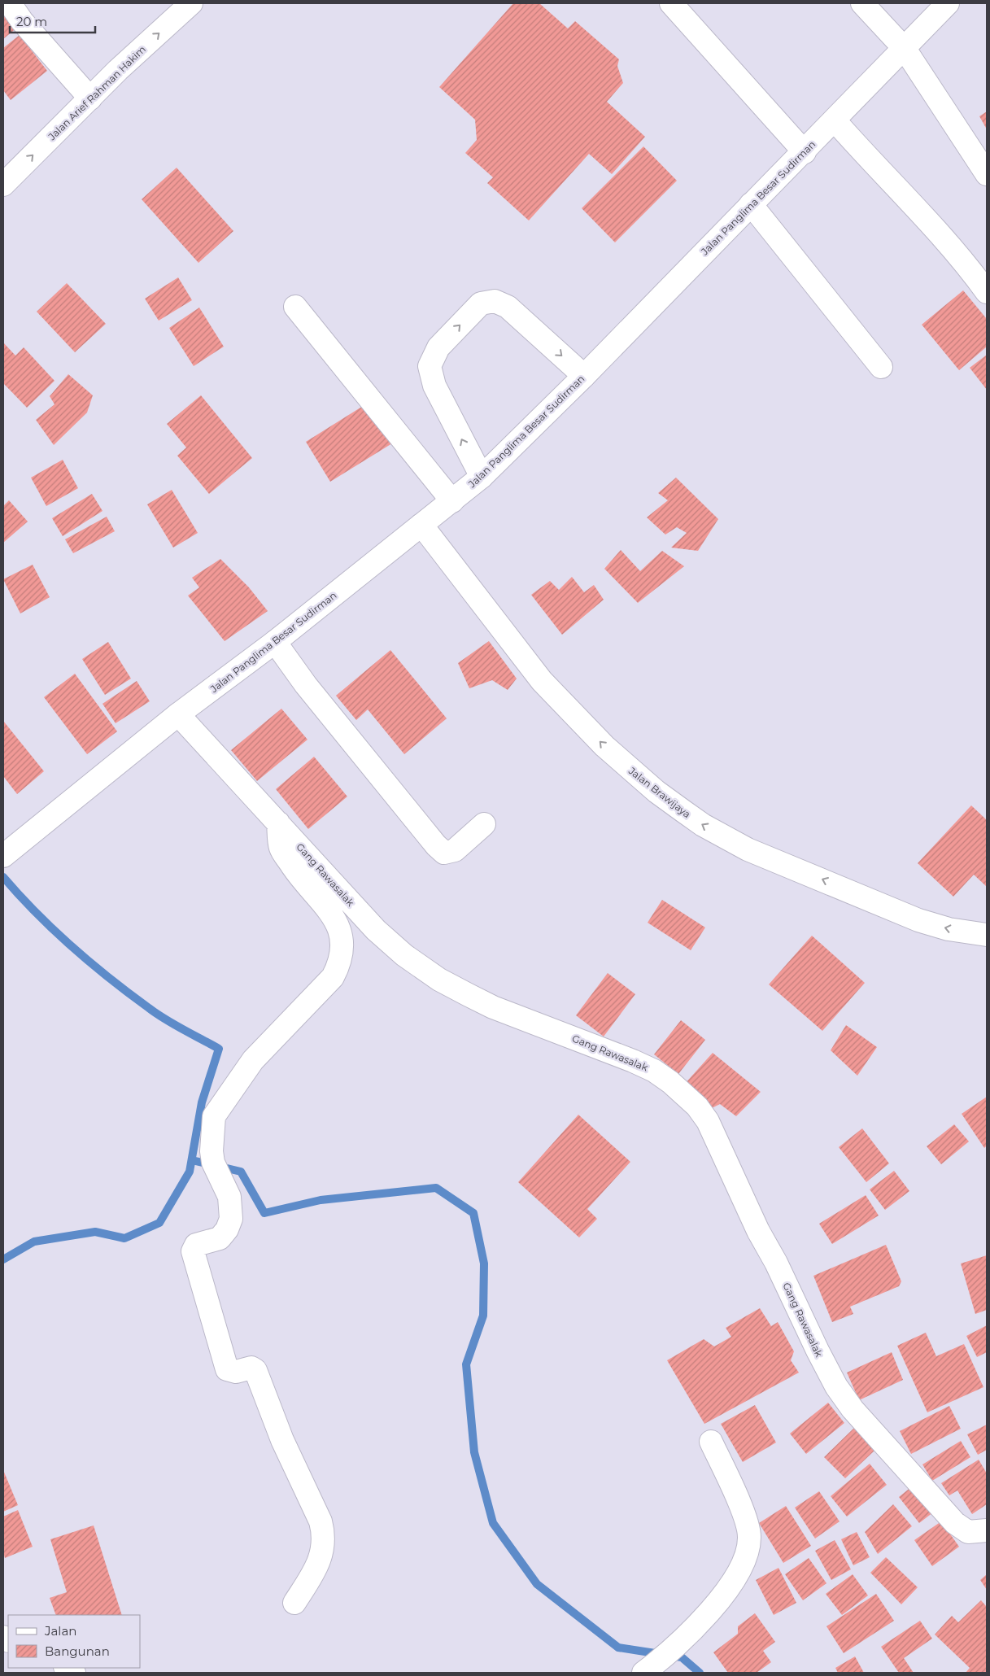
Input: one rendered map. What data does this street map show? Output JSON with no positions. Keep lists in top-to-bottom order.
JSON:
{
  "streets": {
    "street": [
      "Jalan Arief Rahman Hakim",
      "Jalan Panglima Besar Sudirman",
      "Jalan Brawijaya",
      "Gang Rawasalak"
    ]
  },
  "crossings": [
    ["Jalan Panglima Besar Sudirman", "Jalan Brawijaya"],
    ["Jalan Panglima Besar Sudirman", "Gang Rawasalak"]
  ],
  "one_way": ["Jalan Arief Rahman Hakim", "Jalan Brawijaya"],
  "legend": ["Jalan", "Bangunan"],
  "scale_bar": "20 m"
}
